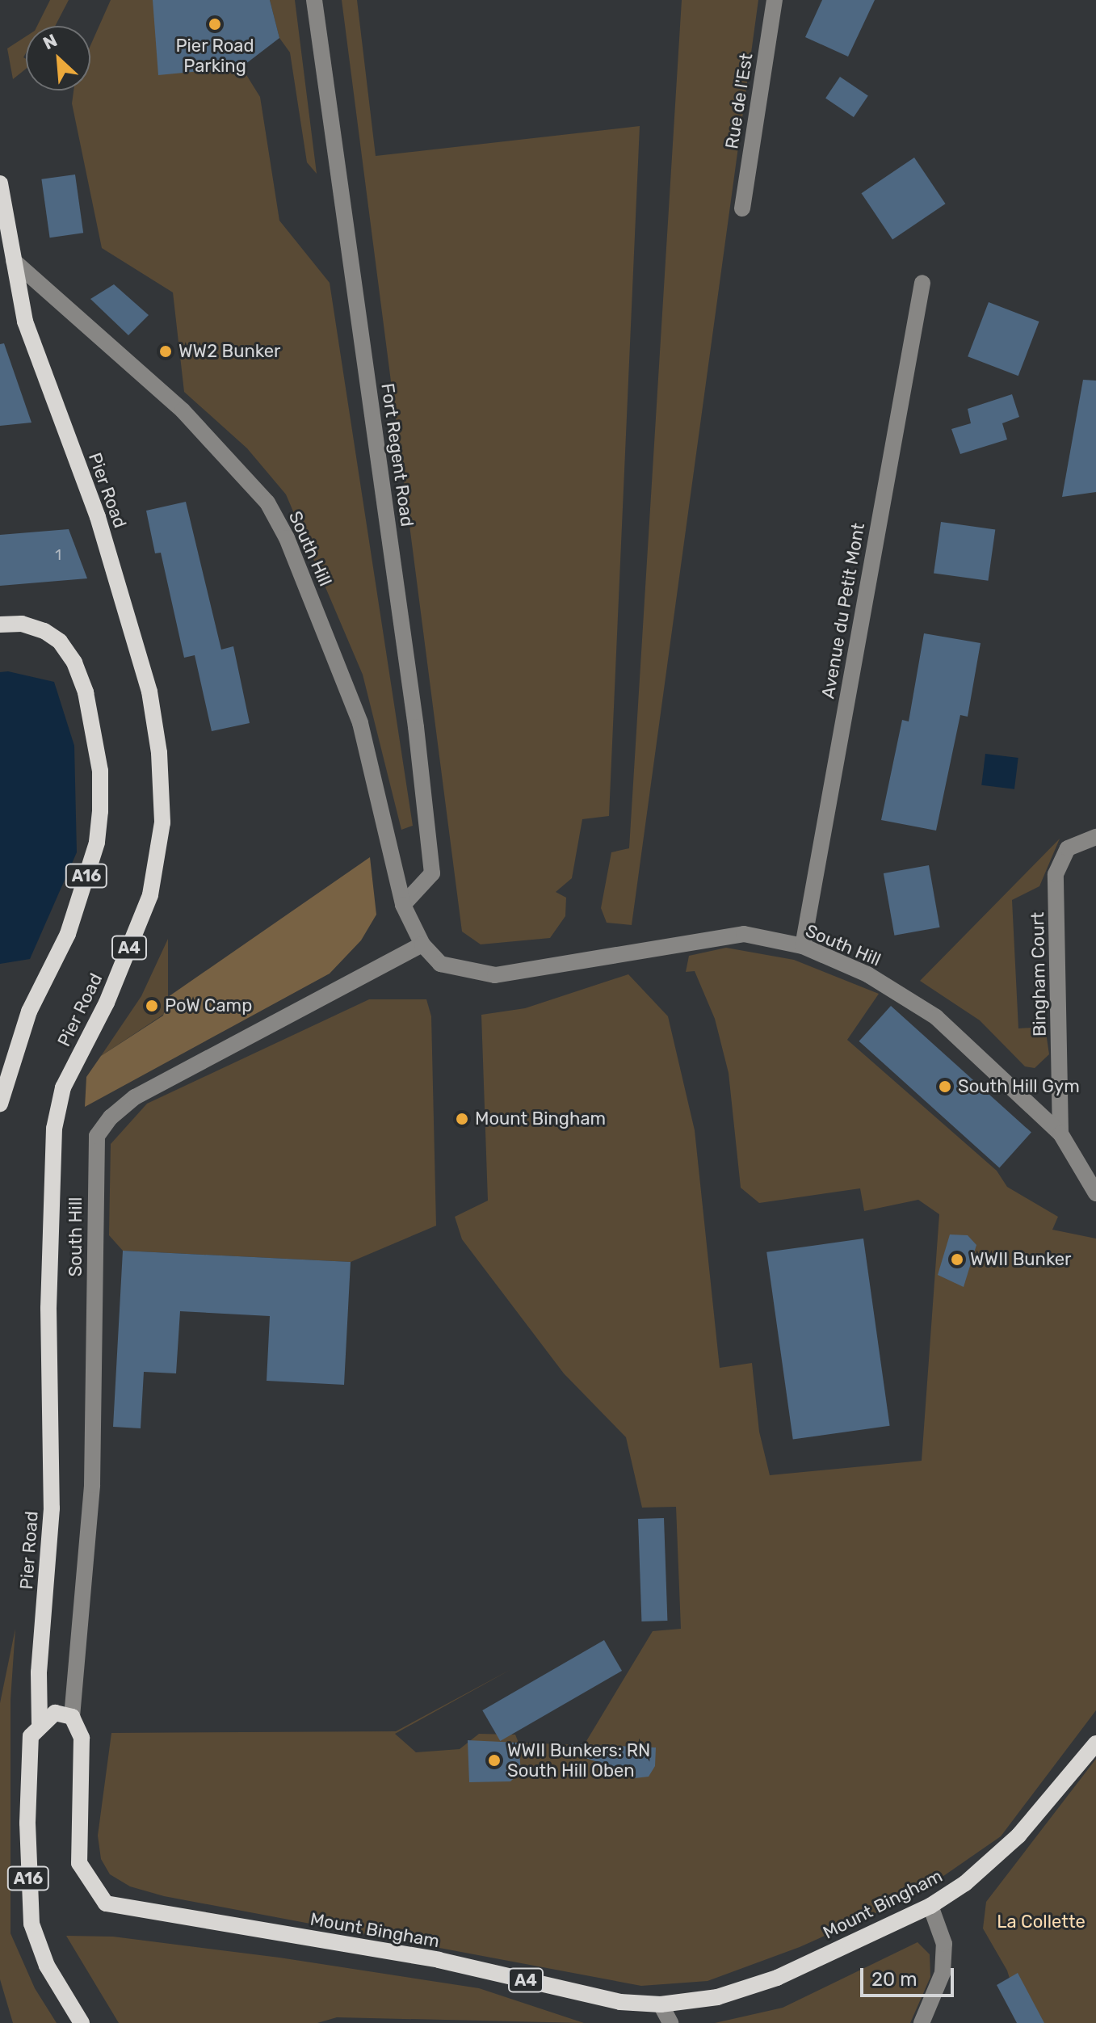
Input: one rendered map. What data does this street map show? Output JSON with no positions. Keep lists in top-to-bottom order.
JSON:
{
  "streets": {
    "main road": [
      "Pier Road",
      "A16",
      "A4",
      "Mount Bingham"
    ],
    "street": [
      "Rue de l'Est",
      "Fort Regent Road",
      "South Hill",
      "Avenue du Petit Mont",
      "Bingham Court"
    ]
  },
  "crossings": [
    ["Fort Regent Road", "South Hill"],
    ["Pier Road", "South Hill"],
    ["Pier Road", "A16"],
    ["South Hill", "Avenue du Petit Mont"],
    ["South Hill", "Bingham Court"],
    ["South Hill", "Mount Bingham"]
  ],
  "parks": ["La Collette"],
  "places": [
    "Pier Road Parking",
    "WW2 Bunker",
    "PoW Camp",
    "South Hill Gym",
    "Mount Bingham",
    "WWII Bunker",
    "WWII Bunkers: RN South Hill Oben"
  ],
  "house_numbers": ["1"],
  "scale_bar": "20 m",
  "north": "top left"
}
